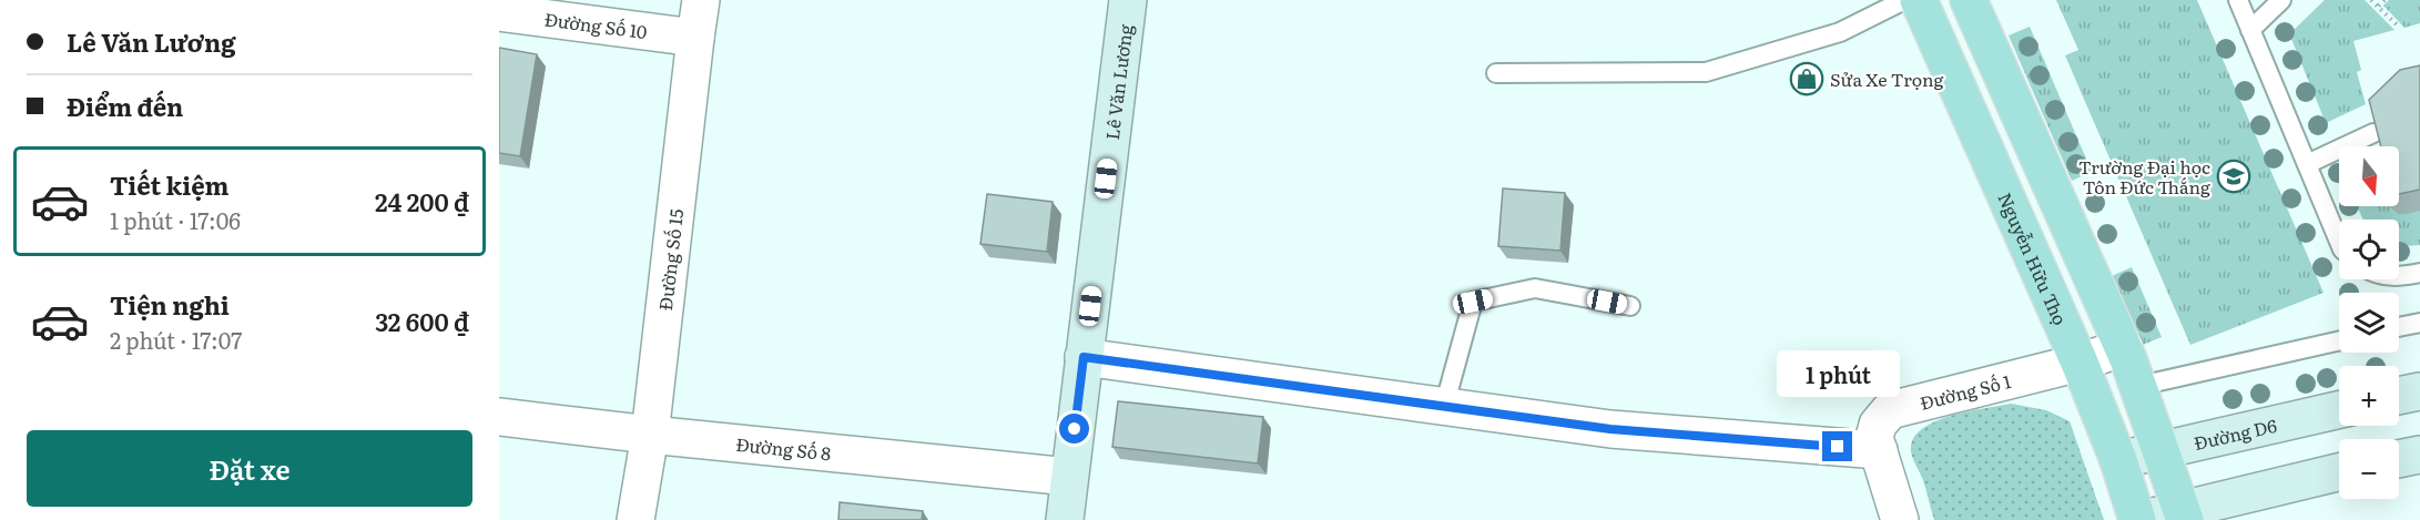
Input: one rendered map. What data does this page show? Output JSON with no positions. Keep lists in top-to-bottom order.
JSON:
{
  "streets": {
    "main road": ["Nguyễn Hữu Thọ"],
    "street": [
      "Đường Số 10",
      "Lê Văn Lương",
      "Đường Số 15",
      "Đường Số 1",
      "Đường D6",
      "Đường Số 8"
    ]
  },
  "crossings": [
    ["Đường Số 10", "Đường Số 15"],
    ["Lê Văn Lương", "Đường Số 8"],
    ["Nguyễn Hữu Thọ", "Đường Số 1"],
    ["Nguyễn Hữu Thọ", "Đường D6"],
    ["Đường Số 15", "Đường Số 8"]
  ],
  "places": {
    "shop": ["Sửa Xe Trọng"],
    "school or university": ["Trường Đại học Tôn Đức Thắng"]
  },
  "north": "bottom",
  "page": {
    "banner": ["Lê Văn Lương", "Điểm đến"],
    "list": [
      {
        "name": "Tiết kiệm",
        "note": "1 phút · 17:06",
        "value": "24 200 ₫"
      },
      {
        "name": "Tiện nghi",
        "note": "2 phút · 17:07",
        "value": "32 600 ₫"
      }
    ],
    "map_buttons": ["+", "−"],
    "bubble": "1 phút",
    "buttons": "Đặt xe"
  }
}
